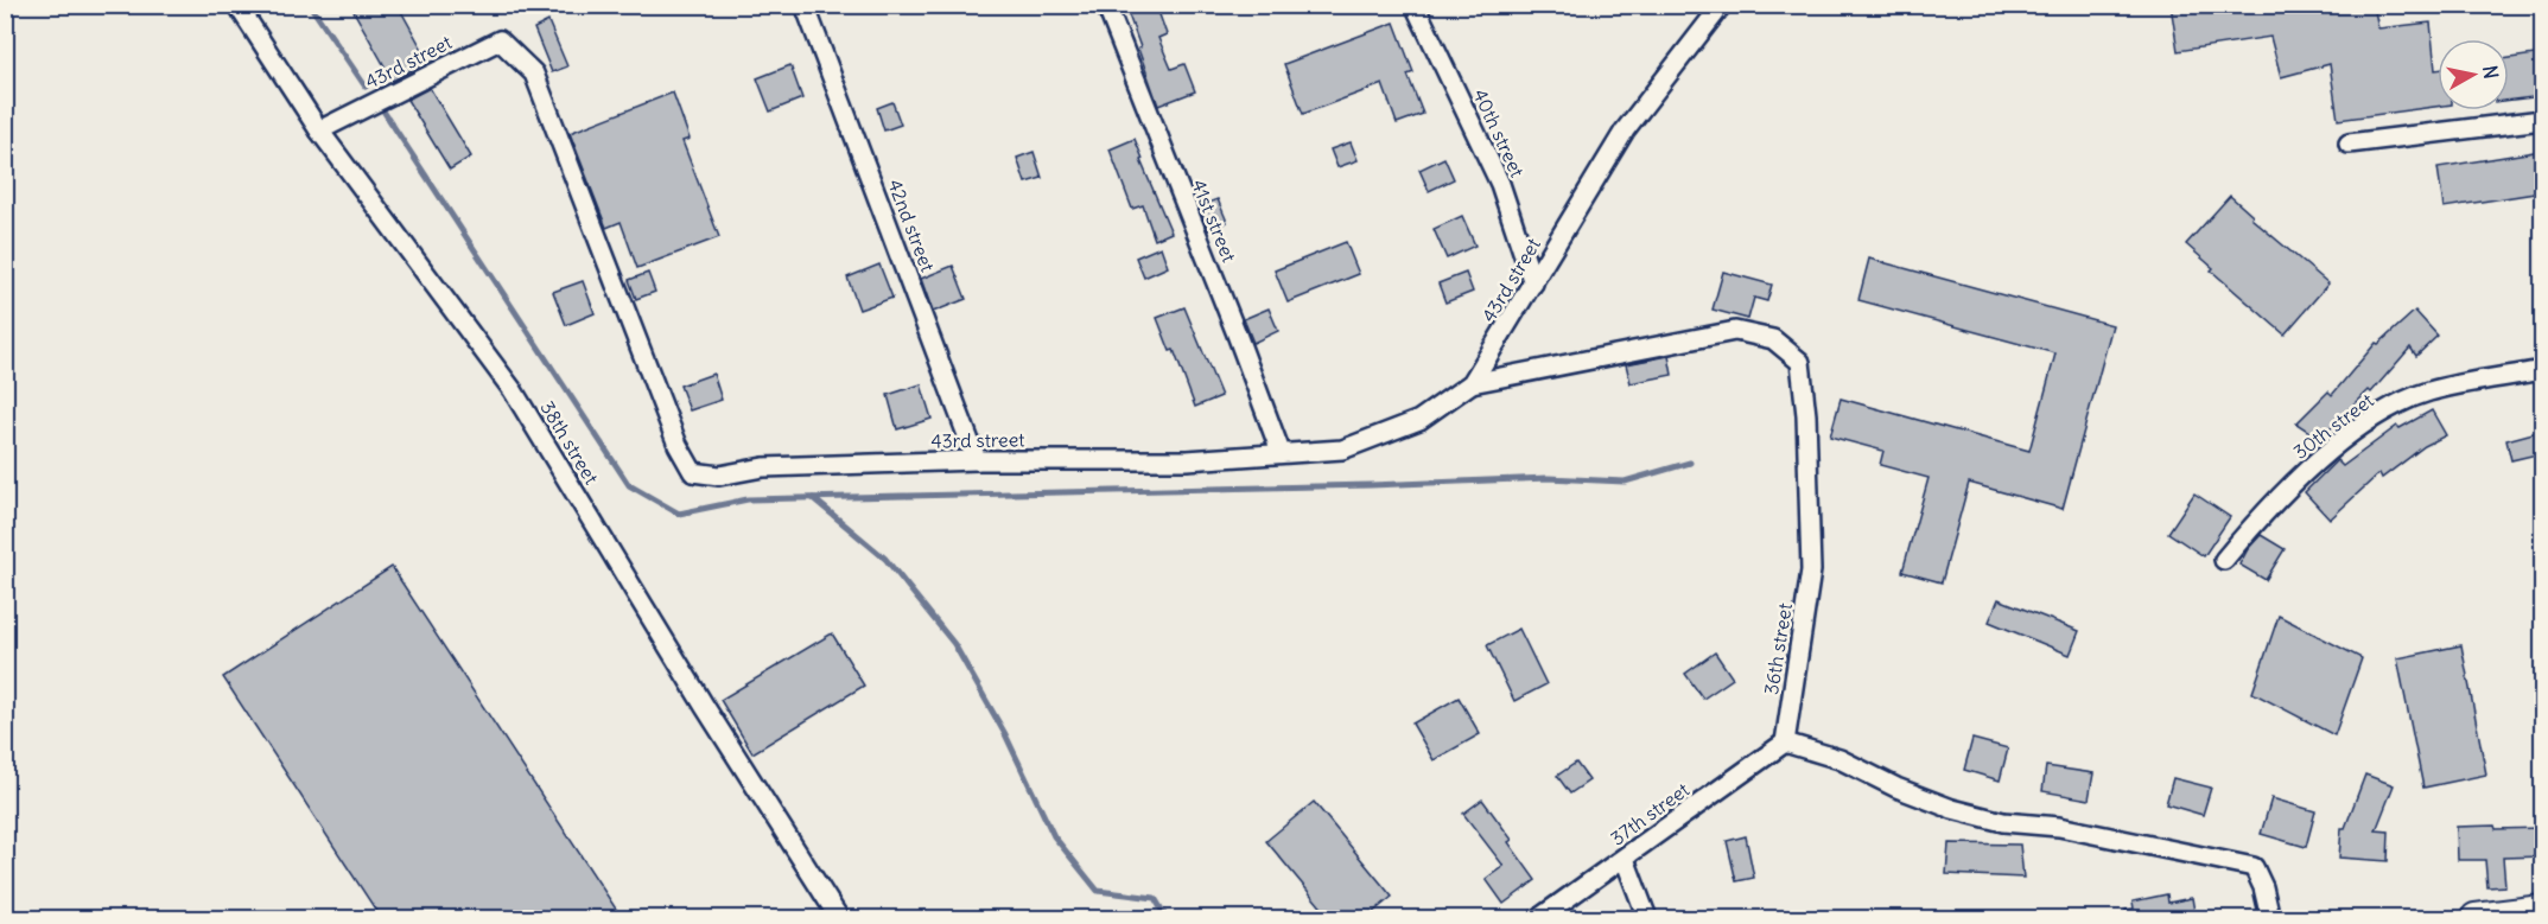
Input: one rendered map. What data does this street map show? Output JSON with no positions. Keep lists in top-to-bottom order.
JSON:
{
  "streets": {
    "street": [
      "43rd street",
      "40th street",
      "41st street",
      "42nd street",
      "30th street",
      "38th street",
      "36th street",
      "37th street"
    ]
  },
  "crossings": [
    ["43rd street", "40th street"],
    ["43rd street", "41st street"],
    ["43rd street", "42nd street"],
    ["43rd street", "38th street"],
    ["43rd street", "36th street"],
    ["36th street", "37th street"]
  ],
  "north": "right"
}
